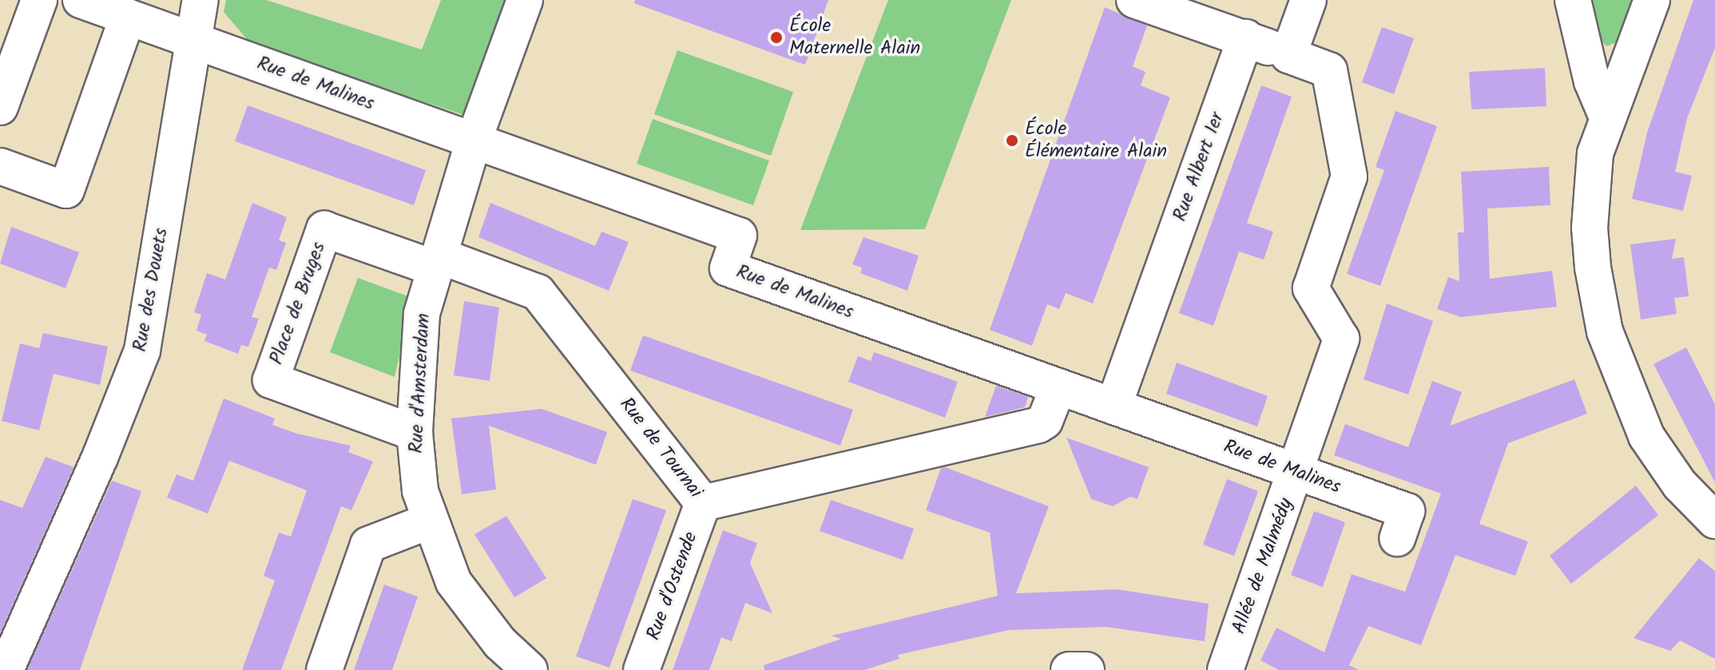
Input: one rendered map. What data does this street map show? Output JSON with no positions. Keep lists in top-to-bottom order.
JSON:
{
  "streets": {
    "street": [
      "Rue de Malines",
      "Rue Albert 1er",
      "Rue des Douets",
      "Place de Bruges",
      "Rue d'Amsterdam",
      "Rue de Tournai",
      "Allée de Malmédy",
      "Rue d'Ostende"
    ]
  },
  "crossings": [
    ["Rue de Malines", "Rue Albert 1er"],
    ["Rue de Malines", "Rue des Douets"],
    ["Rue de Malines", "Rue d'Amsterdam"],
    ["Rue de Malines", "Rue de Tournai"],
    ["Rue de Malines", "Allée de Malmédy"],
    ["Rue Albert 1er", "Allée de Malmédy"],
    ["Place de Bruges", "Rue d'Amsterdam"],
    ["Place de Bruges", "Rue de Tournai"],
    ["Rue d'Amsterdam", "Rue de Tournai"],
    ["Rue de Tournai", "Rue d'Ostende"]
  ],
  "places": ["École Maternelle Alain", "École Élémentaire Alain"]
}
